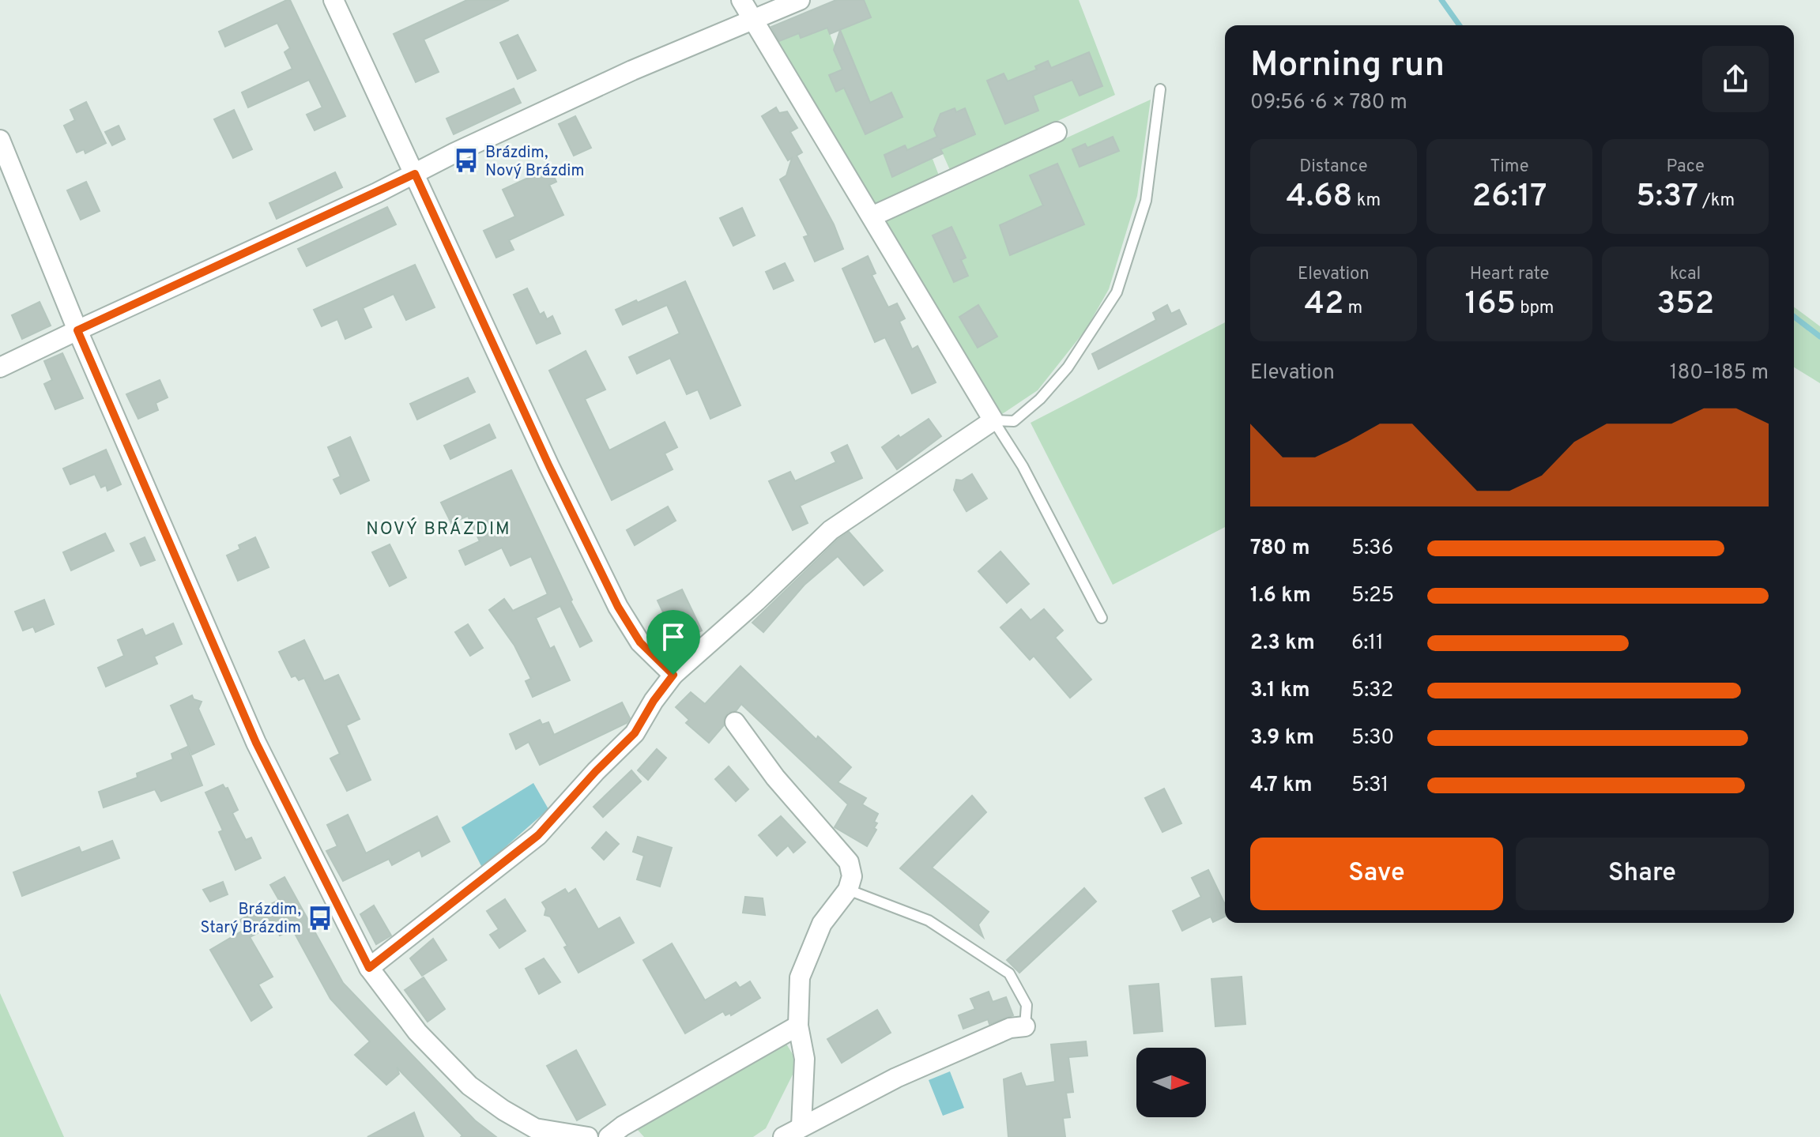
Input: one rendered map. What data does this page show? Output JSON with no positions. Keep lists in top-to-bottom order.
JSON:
{
  "districts": ["NOVÝ BRÁZDIM"],
  "places": {
    "bus stop": ["Brázdim, Nový Brázdim", "Brázdim, Starý Brázdim"]
  },
  "north": "right",
  "page": {
    "heading": ["Morning run", "09:56 · 6 × 780 m"],
    "stats": [
      ["Distance", "4.68 km"],
      ["Time", "26:17"],
      ["Pace", "5:37 /km"],
      ["Elevation", "42 m"],
      ["Heart rate", "165 bpm"],
      ["kcal", "352"]
    ],
    "chart": ["Elevation", "180–185 m"],
    "list": [
      {
        "name": "780 m",
        "note": "5:36"
      },
      {
        "name": "1.6 km",
        "note": "5:25"
      },
      {
        "name": "2.3 km",
        "note": "6:11"
      },
      {
        "name": "3.1 km",
        "note": "5:32"
      },
      {
        "name": "3.9 km",
        "note": "5:30"
      },
      {
        "name": "4.7 km",
        "note": "5:31"
      }
    ],
    "buttons": ["Save", "Share"]
  }
}
